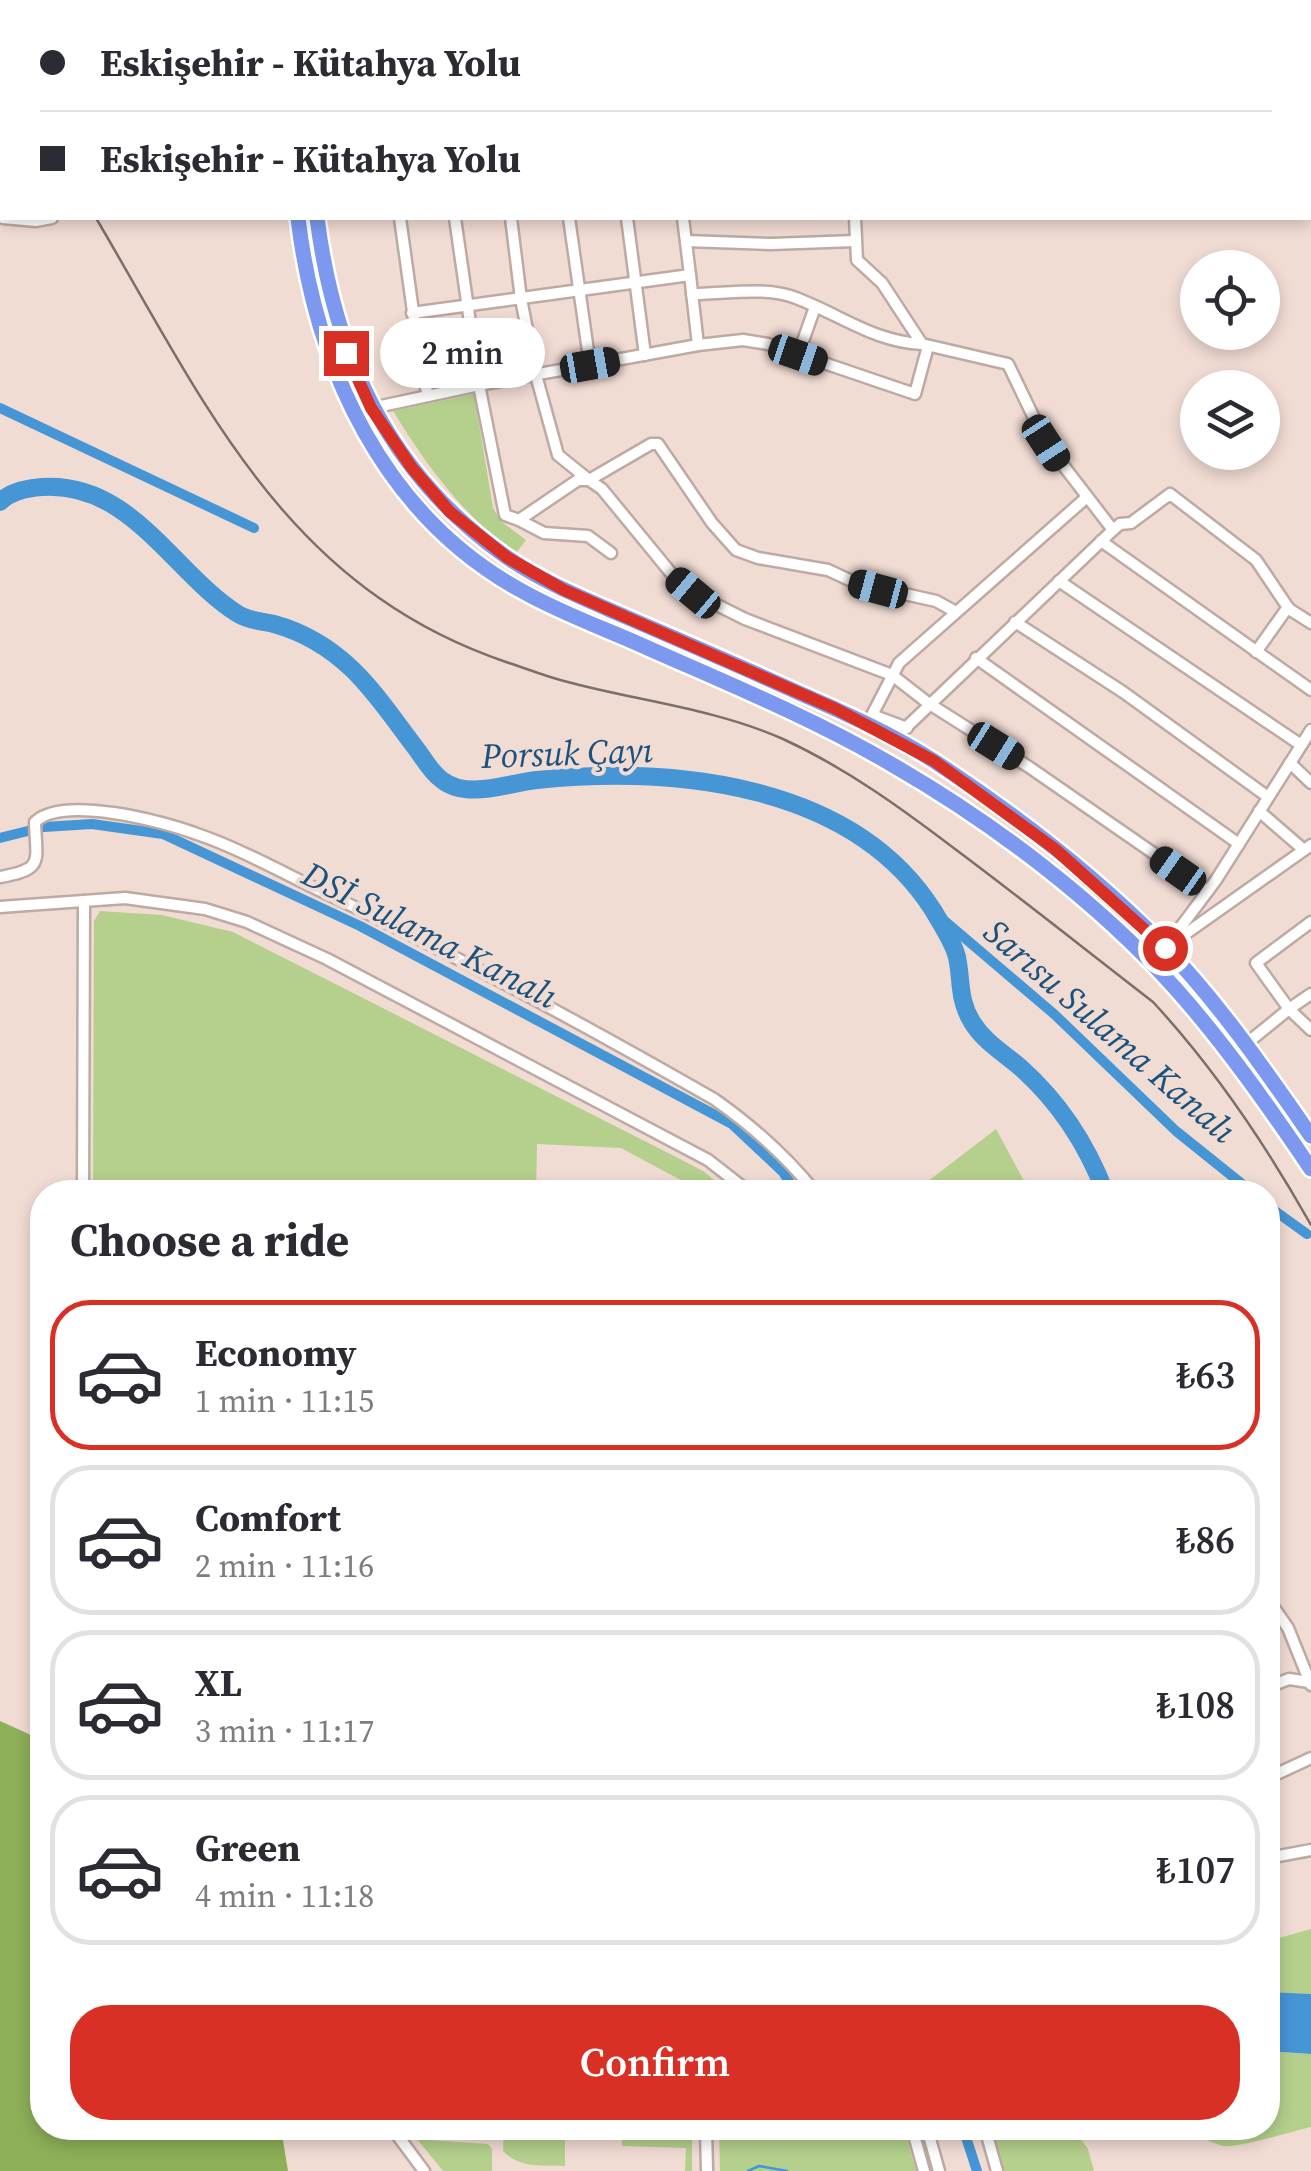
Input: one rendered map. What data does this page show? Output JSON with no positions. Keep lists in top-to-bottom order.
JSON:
{
  "water": ["Porsuk Çayı", "DSİ Sulama Kanalı", "Sarısu Sulama Kanalı"],
  "page": {
    "banner": ["Eskişehir - Kütahya Yolu", "Eskişehir - Kütahya Yolu"],
    "bubble": "2 min",
    "heading": "Choose a ride",
    "list": [
      {
        "name": "Economy",
        "note": "1 min · 11:15",
        "value": "₺63"
      },
      {
        "name": "Comfort",
        "note": "2 min · 11:16",
        "value": "₺86"
      },
      {
        "name": "XL",
        "note": "3 min · 11:17",
        "value": "₺108"
      },
      {
        "name": "Green",
        "note": "4 min · 11:18",
        "value": "₺107"
      }
    ],
    "buttons": "Confirm"
  }
}
